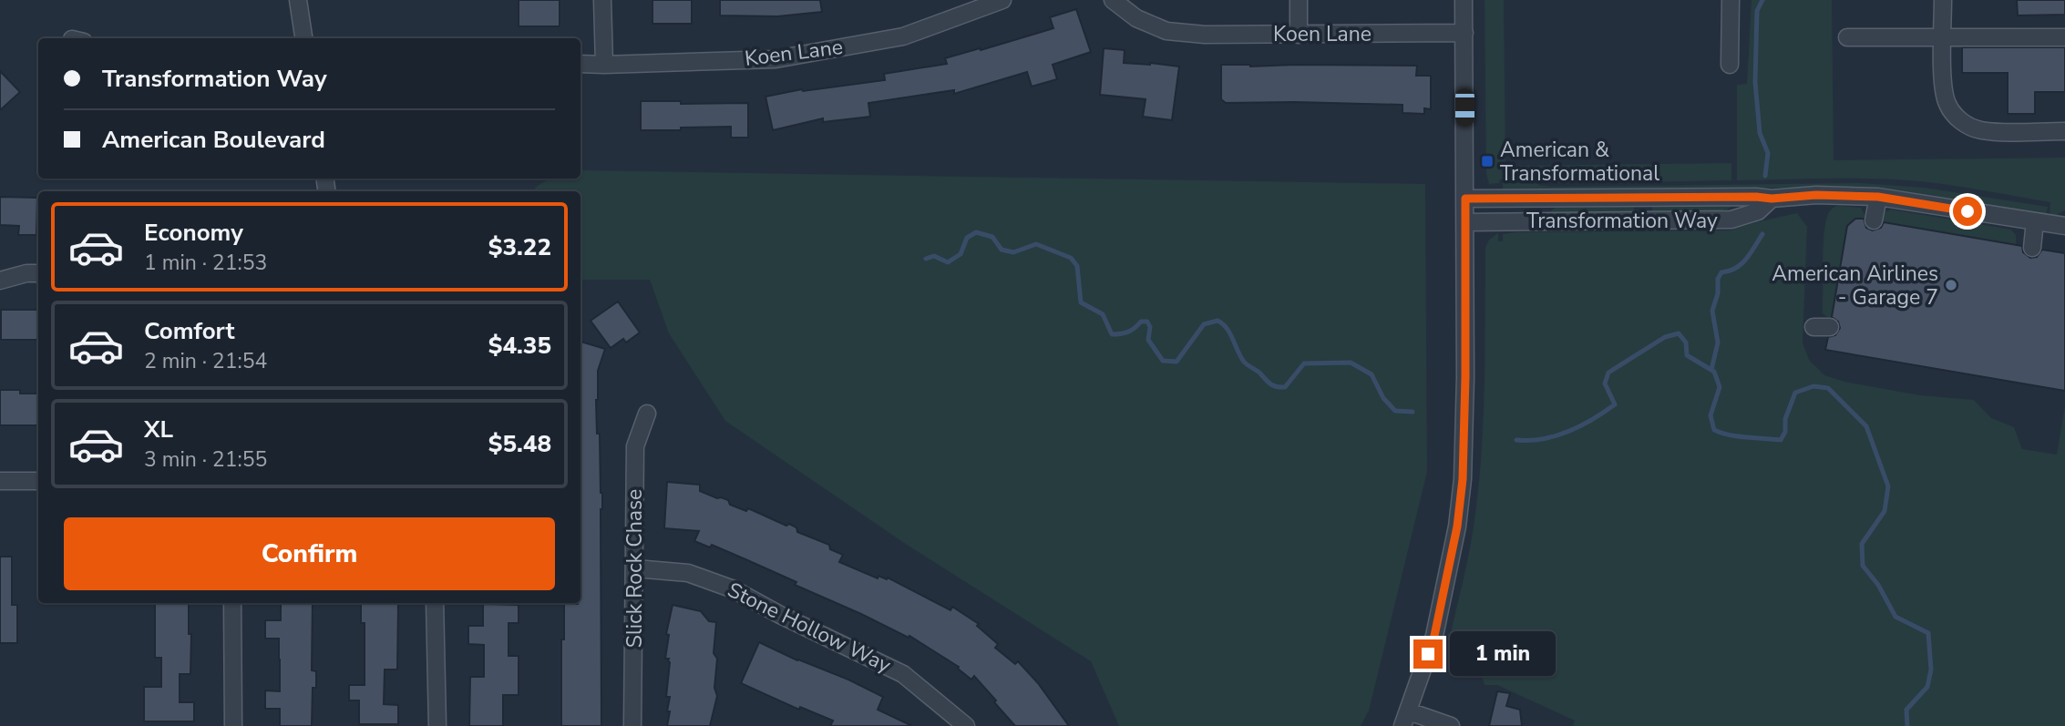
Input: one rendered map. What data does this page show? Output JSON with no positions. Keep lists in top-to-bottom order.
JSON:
{
  "streets": {
    "street": [
      "Koen Lane",
      "Transformation Way",
      "Slick Rock Chase",
      "Stone Hollow Way"
    ]
  },
  "crossings": [
    ["Slick Rock Chase", "Stone Hollow Way"]
  ],
  "places": {
    "transit": ["American & Transformational"],
    "other": ["American Airlines - Garage 7"]
  },
  "page": {
    "banner": ["Transformation Way", "American Boulevard"],
    "list": [
      {
        "name": "Economy",
        "note": "1 min · 21:53",
        "value": "$3.22"
      },
      {
        "name": "Comfort",
        "note": "2 min · 21:54",
        "value": "$4.35"
      },
      {
        "name": "XL",
        "note": "3 min · 21:55",
        "value": "$5.48"
      }
    ],
    "buttons": "Confirm",
    "bubble": "1 min"
  }
}
